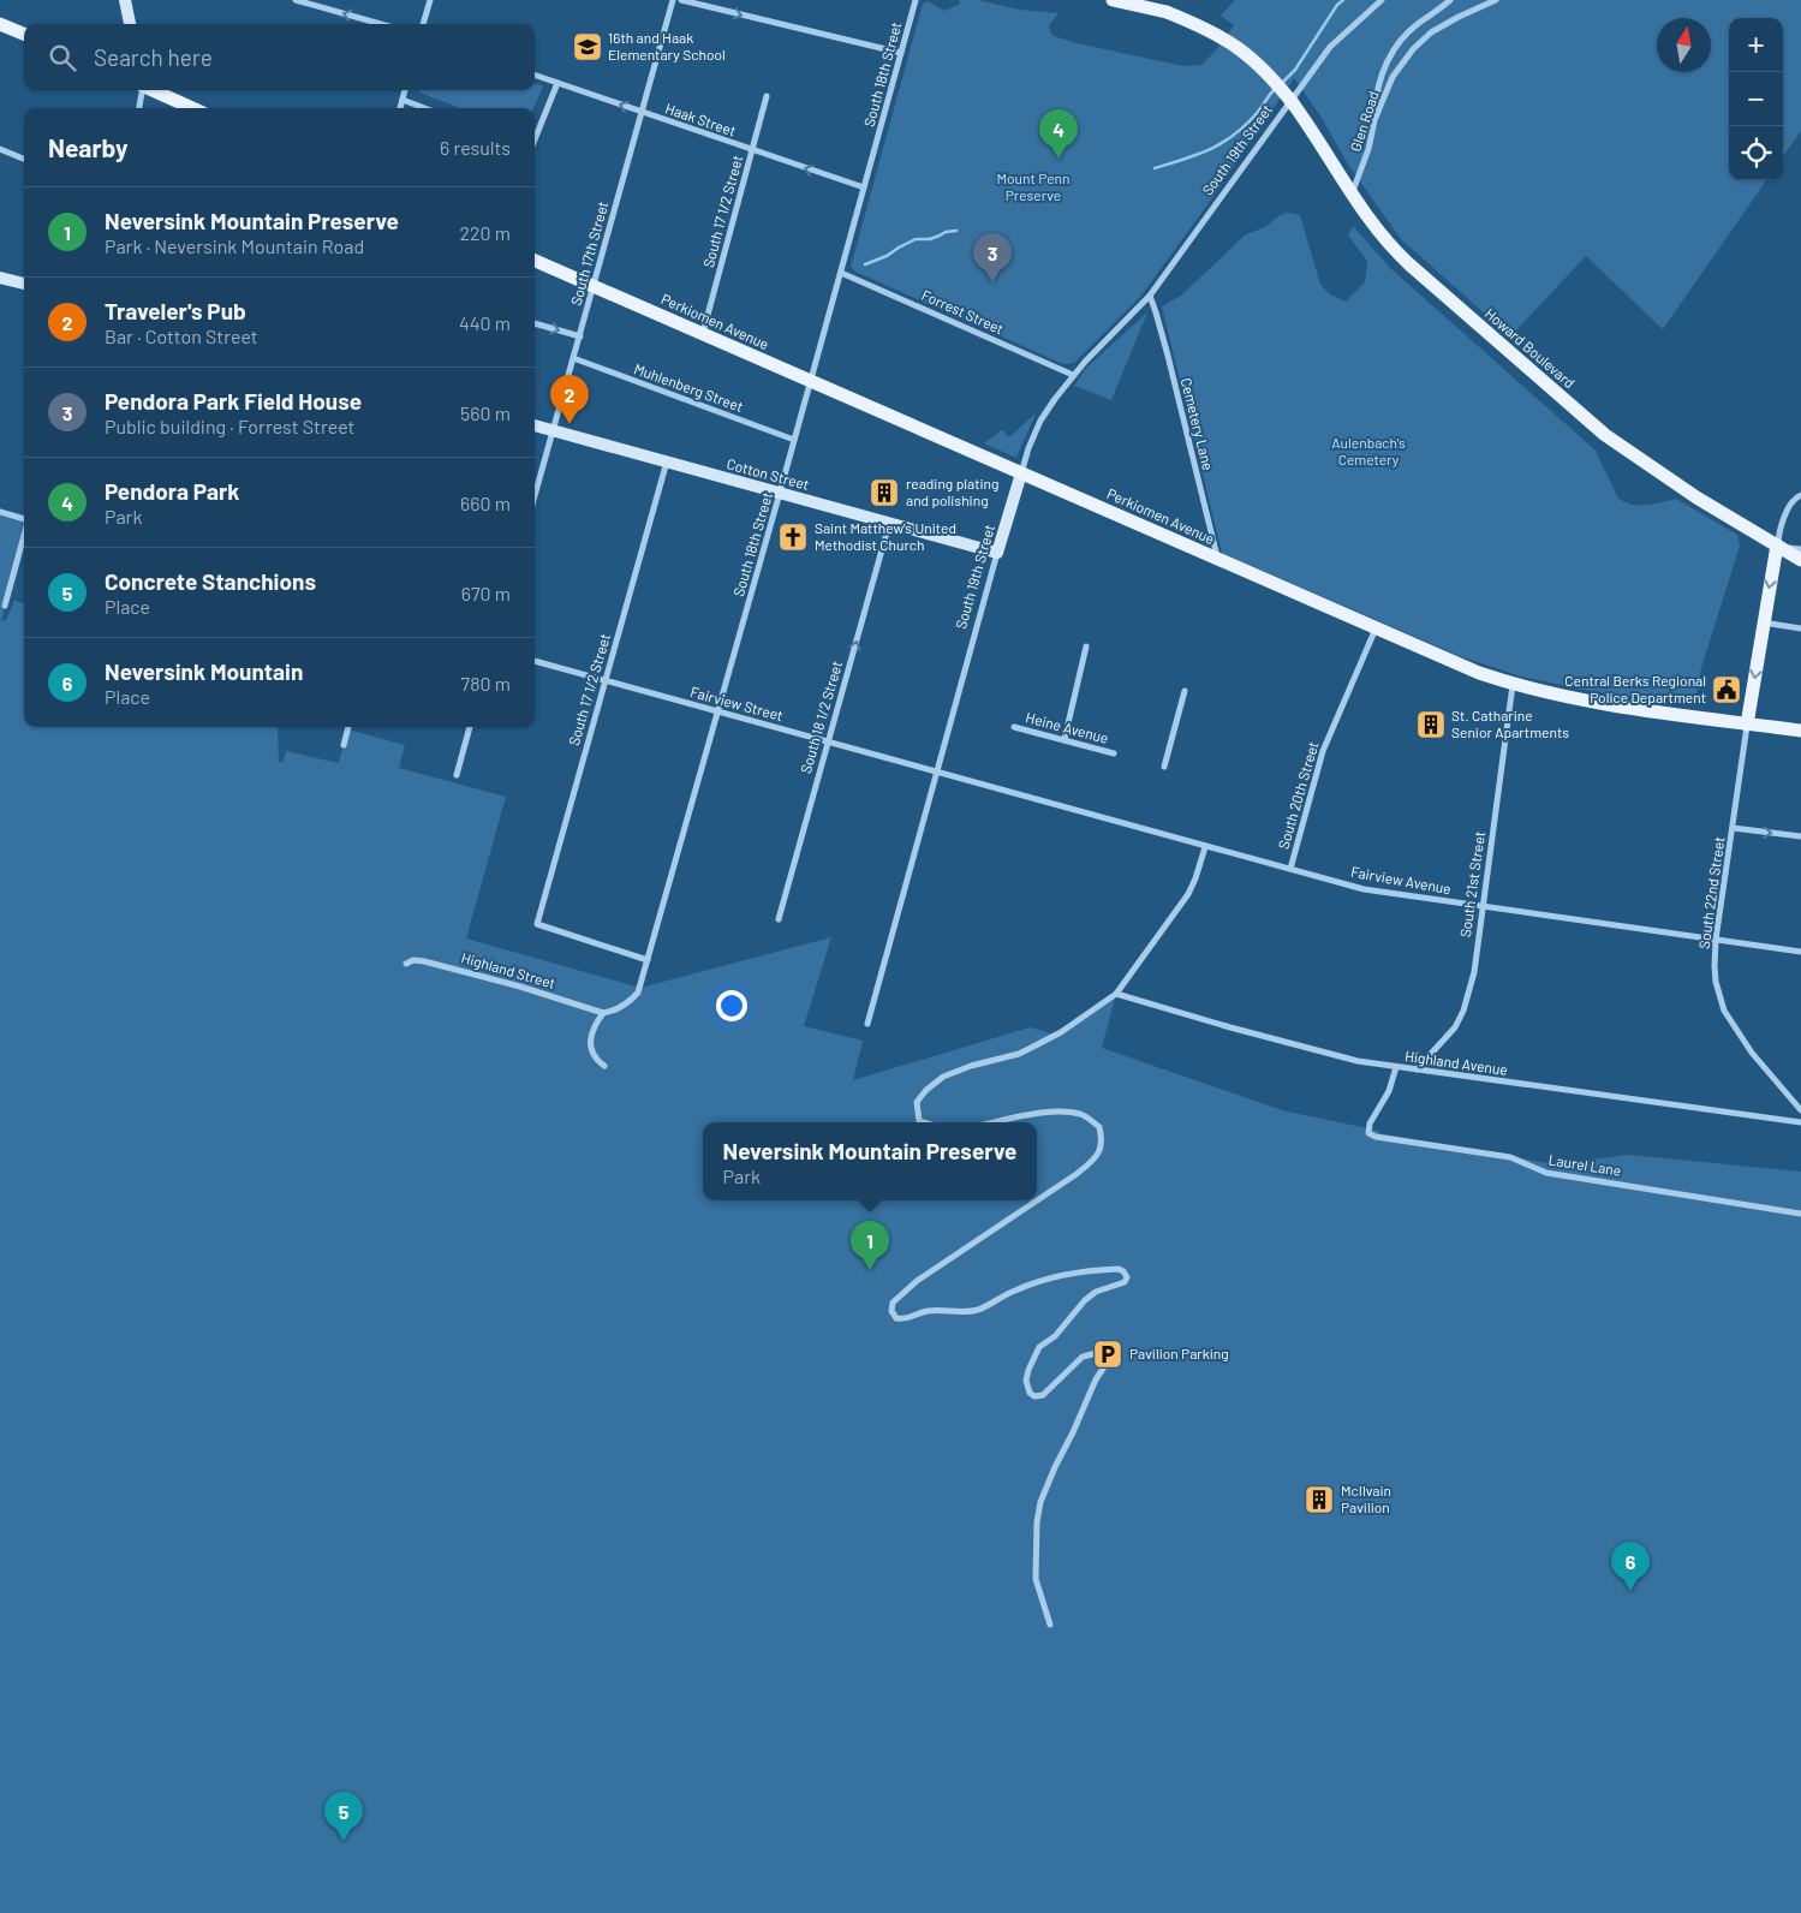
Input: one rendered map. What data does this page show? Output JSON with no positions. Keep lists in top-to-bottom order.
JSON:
{
  "streets": {
    "main road": ["Perkiomen Avenue", "Howard Boulevard"],
    "street": [
      "South 18th Street",
      "Haak Street",
      "Glen Road",
      "South 19th Street",
      "South 17 1/2 Street",
      "South 17th Street",
      "Forrest Street",
      "Muhlenberg Street",
      "Cemetery Lane",
      "Cotton Street",
      "Fairview Street",
      "South 18 1/2 Street",
      "Heine Avenue",
      "South 20th Street",
      "Fairview Avenue",
      "South 21st Street",
      "South 22nd Street",
      "Highland Street",
      "Highland Avenue",
      "Laurel Lane"
    ]
  },
  "crossings": [
    ["South 18th Street", "Haak Street"],
    ["South 18th Street", "South 17 1/2 Street"],
    ["South 18th Street", "Forrest Street"],
    ["South 18th Street", "Perkiomen Avenue"],
    ["South 18th Street", "Muhlenberg Street"],
    ["South 18th Street", "Cotton Street"],
    ["South 18th Street", "Fairview Street"],
    ["South 18th Street", "Highland Street"],
    ["Haak Street", "South 17 1/2 Street"],
    ["Haak Street", "South 17th Street"],
    ["Glen Road", "Howard Boulevard"],
    ["South 19th Street", "Forrest Street"],
    ["South 19th Street", "Perkiomen Avenue"],
    ["South 19th Street", "Cemetery Lane"],
    ["South 19th Street", "Cotton Street"],
    ["South 19th Street", "Fairview Street"],
    ["South 19th Street", "Fairview Avenue"],
    ["South 17 1/2 Street", "Perkiomen Avenue"],
    ["South 17 1/2 Street", "Cotton Street"],
    ["South 17 1/2 Street", "Fairview Street"],
    ["South 17th Street", "Perkiomen Avenue"],
    ["South 17th Street", "Muhlenberg Street"],
    ["South 17th Street", "Cotton Street"],
    ["Perkiomen Avenue", "Cemetery Lane"],
    ["Perkiomen Avenue", "South 20th Street"],
    ["Perkiomen Avenue", "South 21st Street"],
    ["Perkiomen Avenue", "South 22nd Street"],
    ["Cotton Street", "South 18 1/2 Street"],
    ["Fairview Street", "South 18 1/2 Street"],
    ["Fairview Street", "Fairview Avenue"],
    ["South 20th Street", "Fairview Avenue"],
    ["Fairview Avenue", "South 21st Street"],
    ["Fairview Avenue", "South 22nd Street"],
    ["South 21st Street", "Highland Avenue"],
    ["Highland Avenue", "Laurel Lane"]
  ],
  "one_way": ["Haak Street", "South 18 1/2 Street"],
  "parks": ["Mount Penn Preserve", "Aulenbach's Cemetery"],
  "places": {
    "school or university": ["16th and Haak Elementary School"],
    "building": ["reading plating and polishing", "St. Catharine Senior Apartments", "McIlvain Pavilion"],
    "church": ["Saint Matthew's United Methodist Church"],
    "public building": ["Central Berks Regional Police Department"],
    "parking": ["Pavilion Parking"]
  },
  "north": "top",
  "page": {
    "map_buttons": ["+", "−"],
    "search": "Search here",
    "heading": ["Nearby", "6 results"],
    "pins": [
      "4",
      "3",
      "2",
      "1",
      "6",
      "5"
    ],
    "list": [
      {
        "mark": "1",
        "name": "Neversink Mountain Preserve",
        "note": "Park · Neversink Mountain Road",
        "value": "220 m"
      },
      {
        "mark": "2",
        "name": "Traveler's Pub",
        "note": "Bar · Cotton Street",
        "value": "440 m"
      },
      {
        "mark": "3",
        "name": "Pendora Park Field House",
        "note": "Public building · Forrest Street",
        "value": "560 m"
      },
      {
        "mark": "4",
        "name": "Pendora Park",
        "note": "Park",
        "value": "660 m"
      },
      {
        "mark": "5",
        "name": "Concrete Stanchions",
        "note": "Place",
        "value": "670 m"
      },
      {
        "mark": "6",
        "name": "Neversink Mountain",
        "note": "Place",
        "value": "780 m"
      }
    ],
    "popup": ["Neversink Mountain Preserve", "Park"]
  }
}
